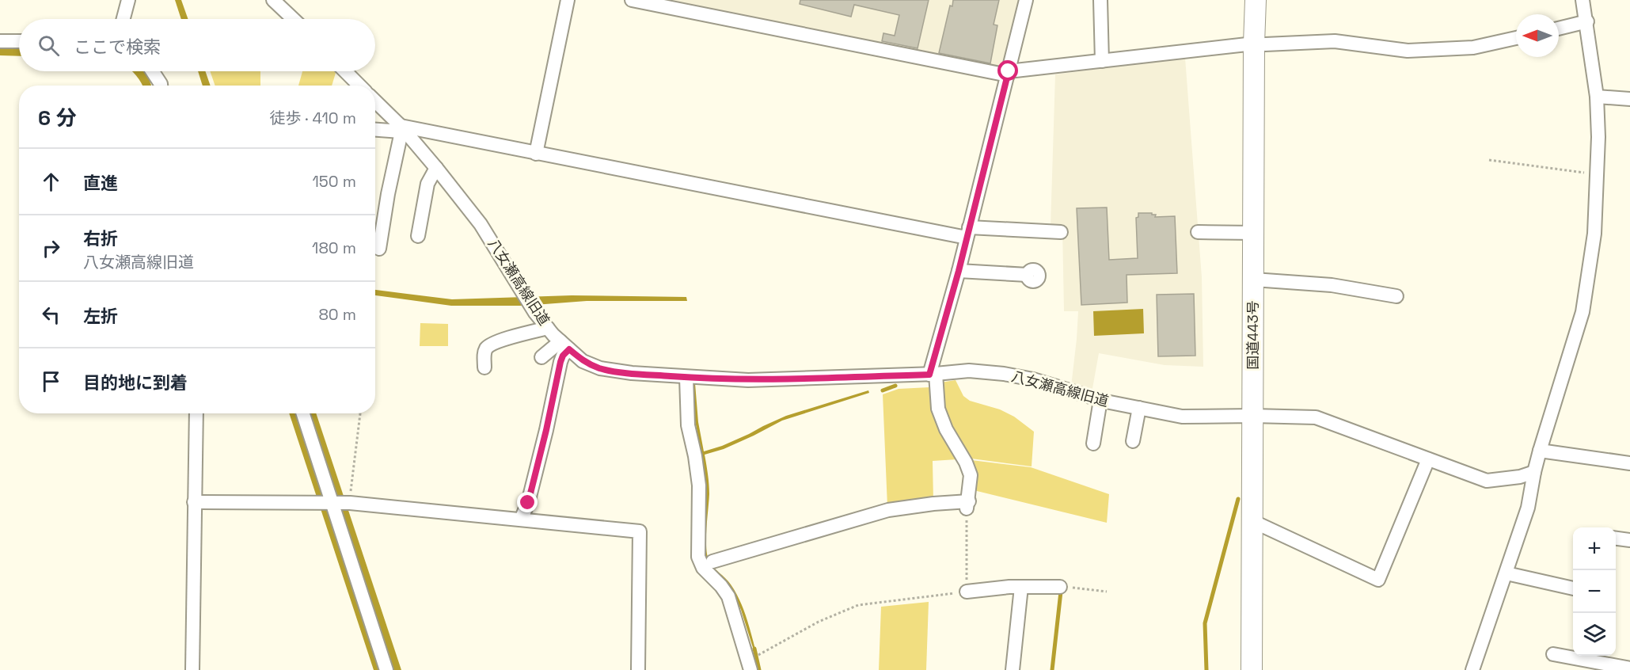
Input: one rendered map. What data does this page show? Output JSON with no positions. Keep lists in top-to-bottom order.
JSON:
{
  "streets": {
    "highway": ["国道443号"],
    "street": ["八女瀬高線旧道"]
  },
  "crossings": [
    ["八女瀬高線旧道", "国道443号"]
  ],
  "north": "left",
  "page": {
    "search": "ここで検索",
    "heading": ["6 分", "徒歩 · 410 m"],
    "list": [
      ["直進", "150 m"],
      ["右折", "八女瀬高線旧道", "180 m"],
      ["左折", "80 m"],
      "目的地に到着"
    ],
    "map_buttons": ["+", "−"]
  }
}
